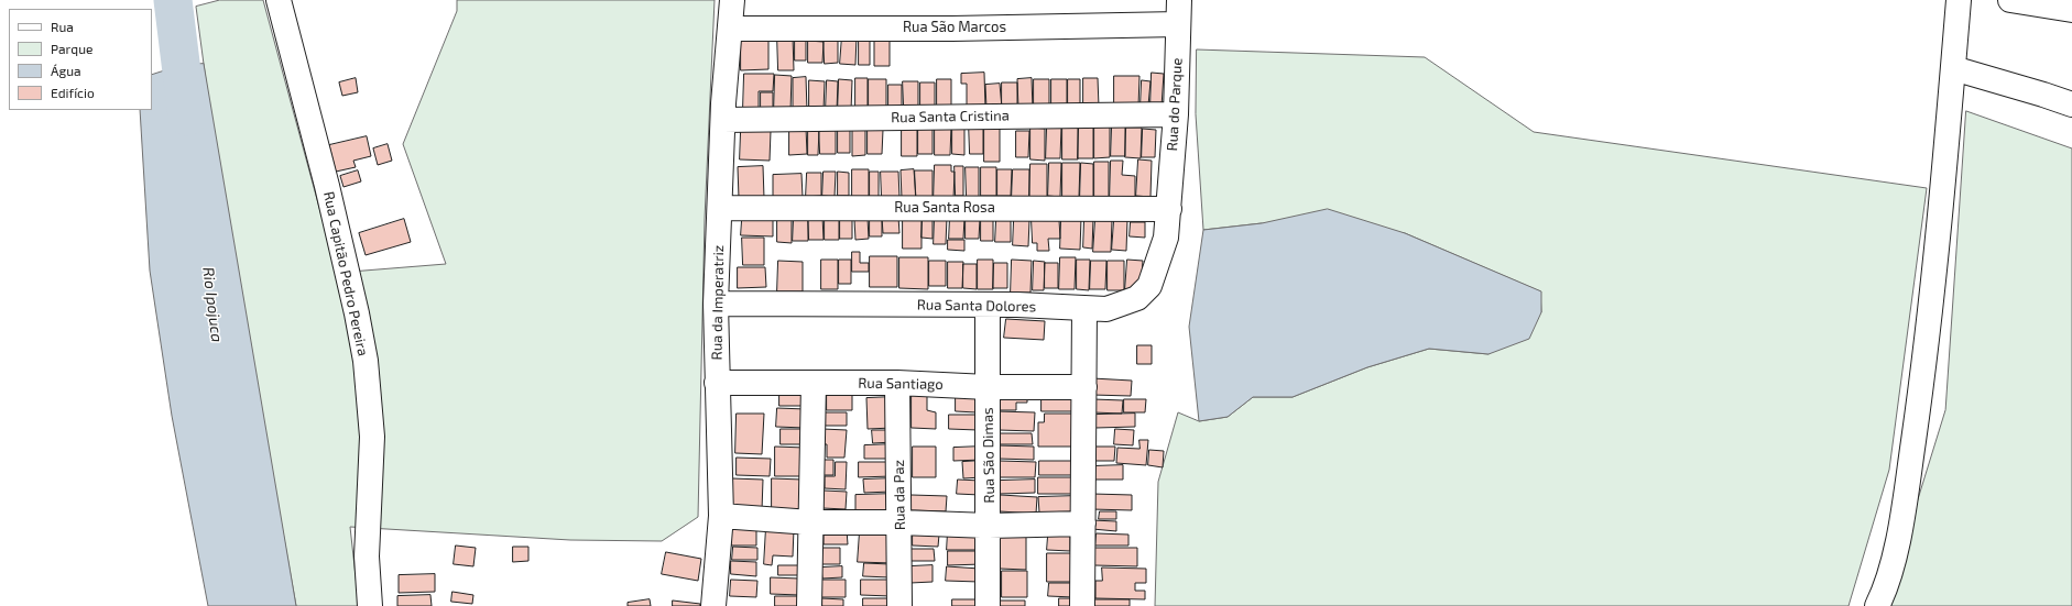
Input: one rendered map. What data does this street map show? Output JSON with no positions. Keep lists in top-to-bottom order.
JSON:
{
  "streets": {
    "street": [
      "Rua São Marcos",
      "Rua do Parque",
      "Rua Santa Cristina",
      "Rua Santa Rosa",
      "Rua Capitão Pedro Pereira",
      "Rua da Imperatriz",
      "Rua Santa Dolores",
      "Rua Santiago",
      "Rua São Dimas",
      "Rua da Paz"
    ]
  },
  "crossings": [
    ["Rua São Marcos", "Rua do Parque"],
    ["Rua São Marcos", "Rua da Imperatriz"],
    ["Rua do Parque", "Rua Santa Cristina"],
    ["Rua do Parque", "Rua Santa Rosa"],
    ["Rua do Parque", "Rua Santa Dolores"],
    ["Rua Santa Cristina", "Rua da Imperatriz"],
    ["Rua Santa Rosa", "Rua da Imperatriz"],
    ["Rua Santa Rosa", "Rua Santa Dolores"],
    ["Rua da Imperatriz", "Rua Santa Dolores"],
    ["Rua da Imperatriz", "Rua Santiago"],
    ["Rua Santa Dolores", "Rua São Dimas"],
    ["Rua Santiago", "Rua São Dimas"],
    ["Rua Santiago", "Rua da Paz"]
  ],
  "water": ["Rio Ipojuca"],
  "legend": [
    "Rua",
    "Parque",
    "Água",
    "Edifício"
  ]
}
